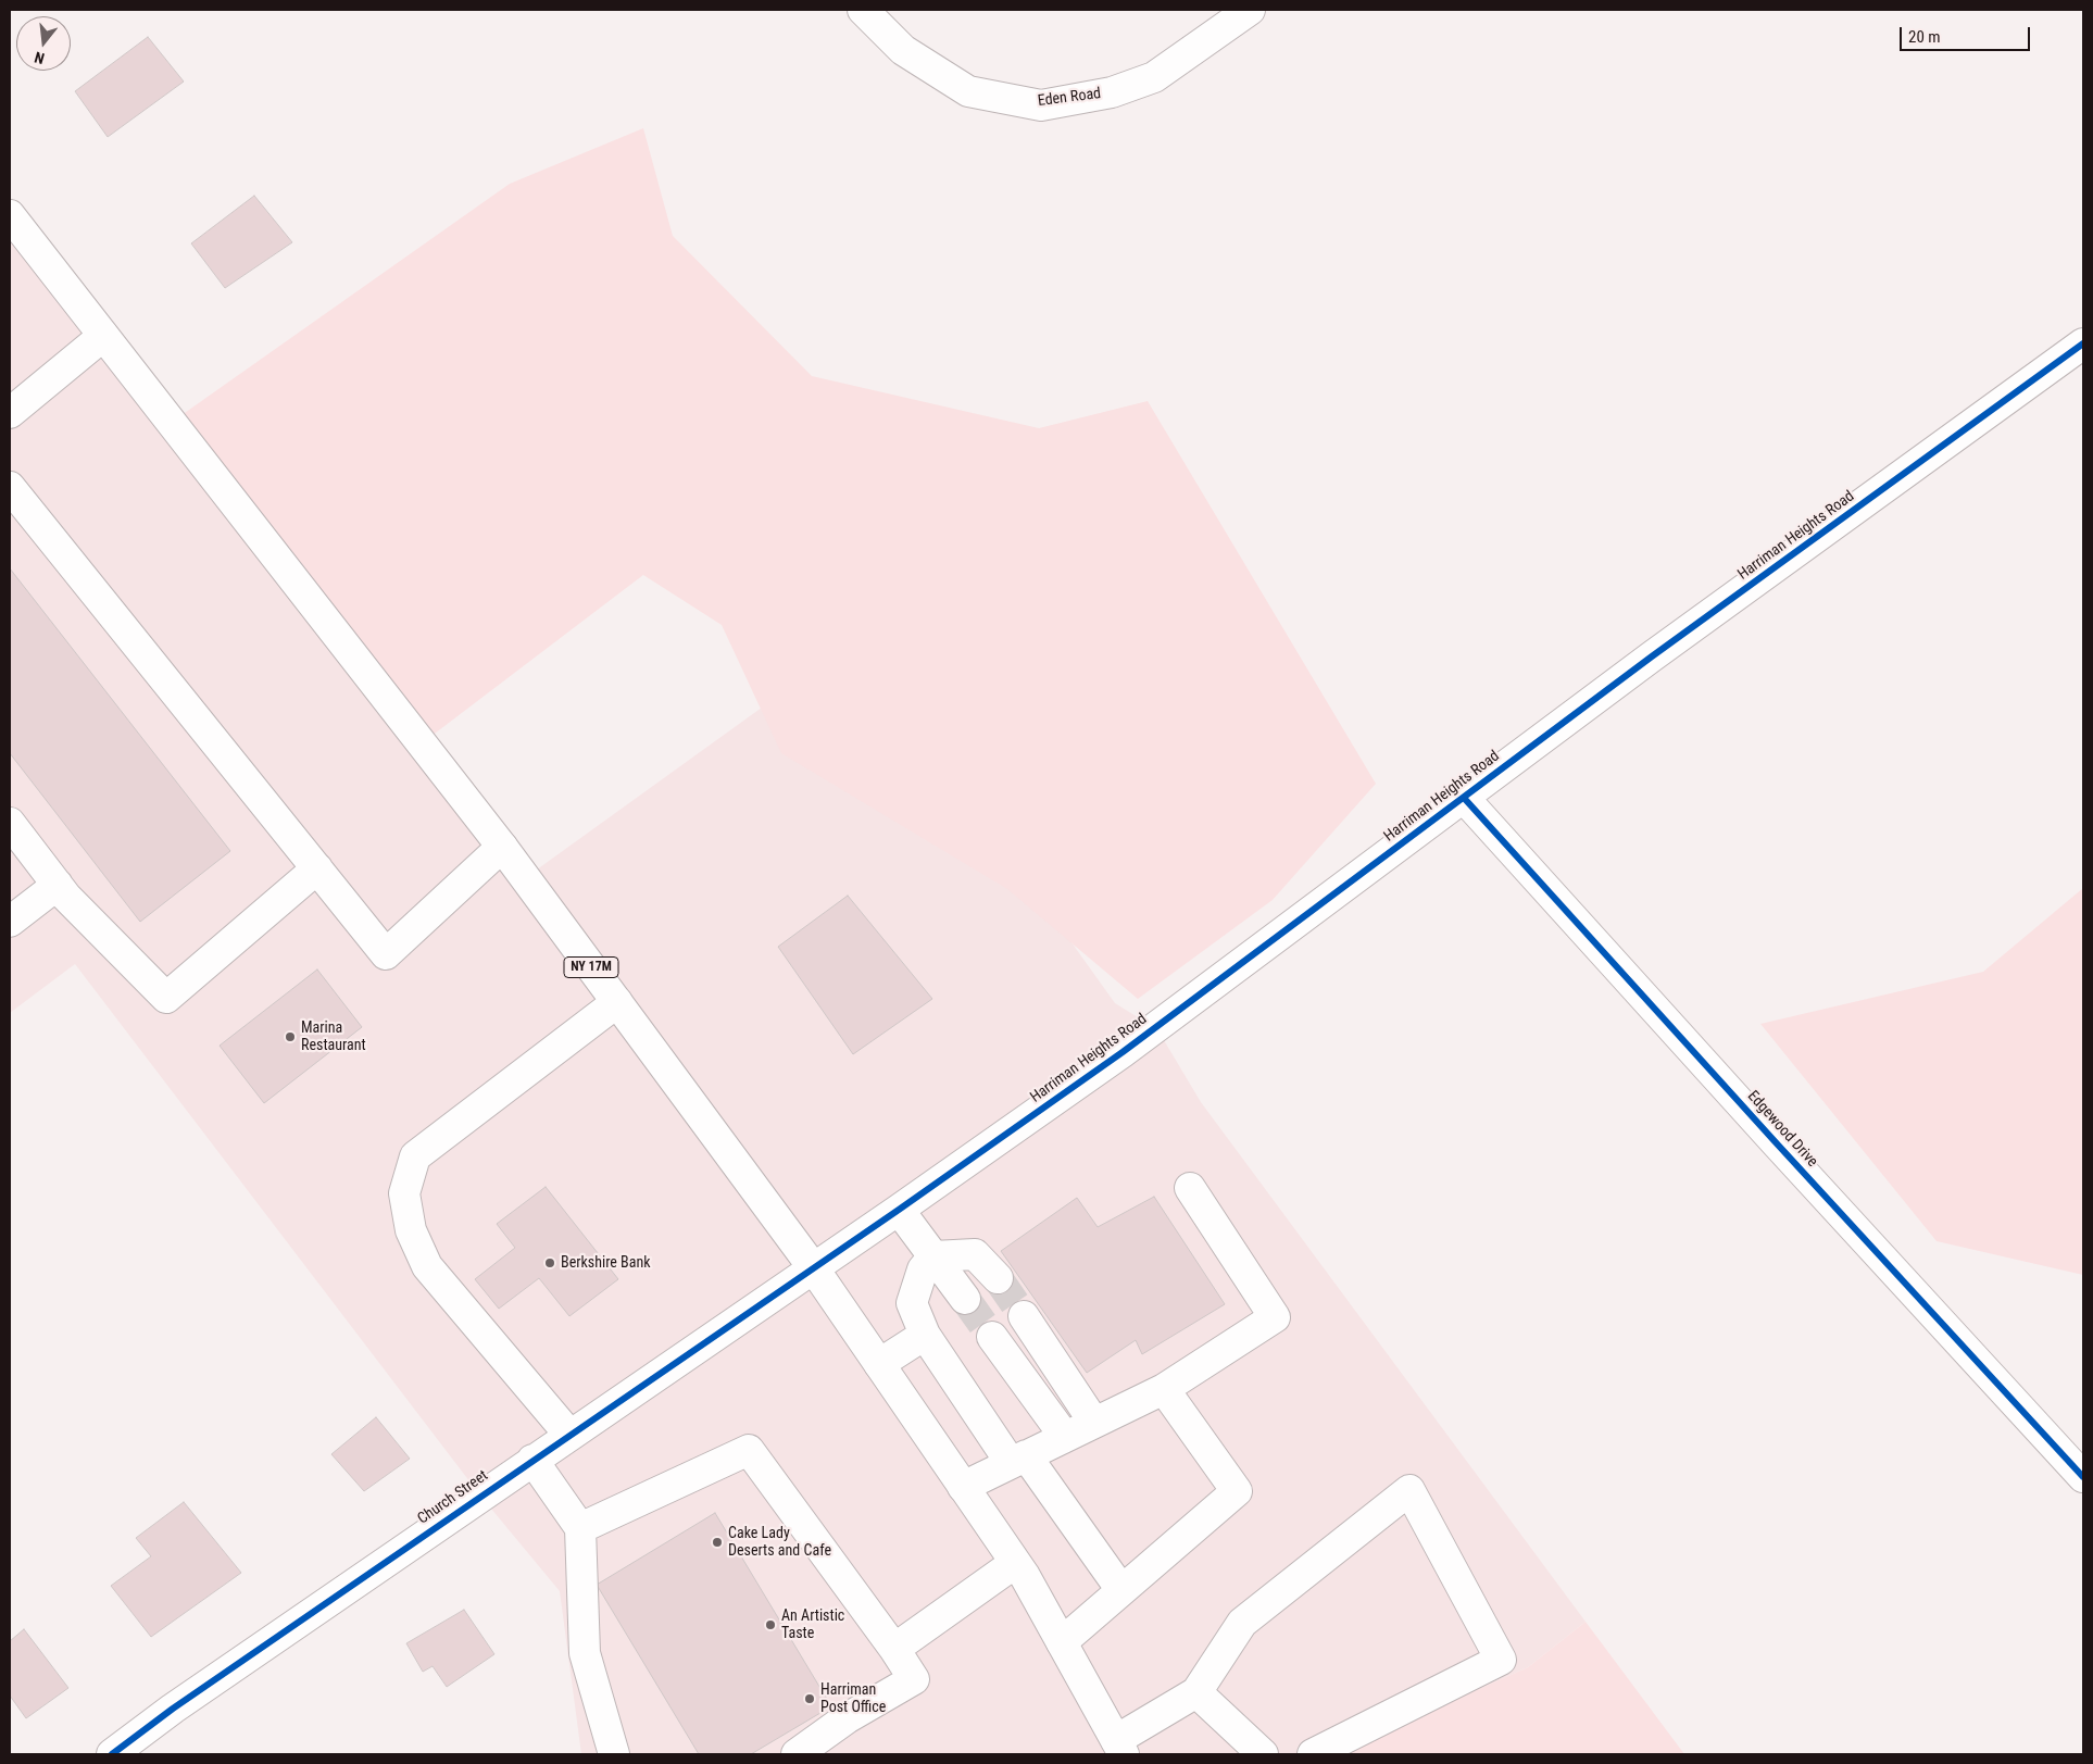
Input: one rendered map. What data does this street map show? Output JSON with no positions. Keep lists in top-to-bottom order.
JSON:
{
  "streets": {
    "street": [
      "Eden Road",
      "Harriman Heights Road",
      "NY 17M",
      "Edgewood Drive",
      "Church Street"
    ]
  },
  "crossings": [
    ["Harriman Heights Road", "NY 17M"],
    ["Harriman Heights Road", "Edgewood Drive"],
    ["Harriman Heights Road", "Church Street"],
    ["NY 17M", "Church Street"]
  ],
  "places": [
    "Marina Restaurant",
    "Berkshire Bank",
    "Cake Lady Deserts and Cafe",
    "An Artistic Taste",
    "Harriman Post Office"
  ],
  "scale_bar": "20 m",
  "north": "bottom"
}
